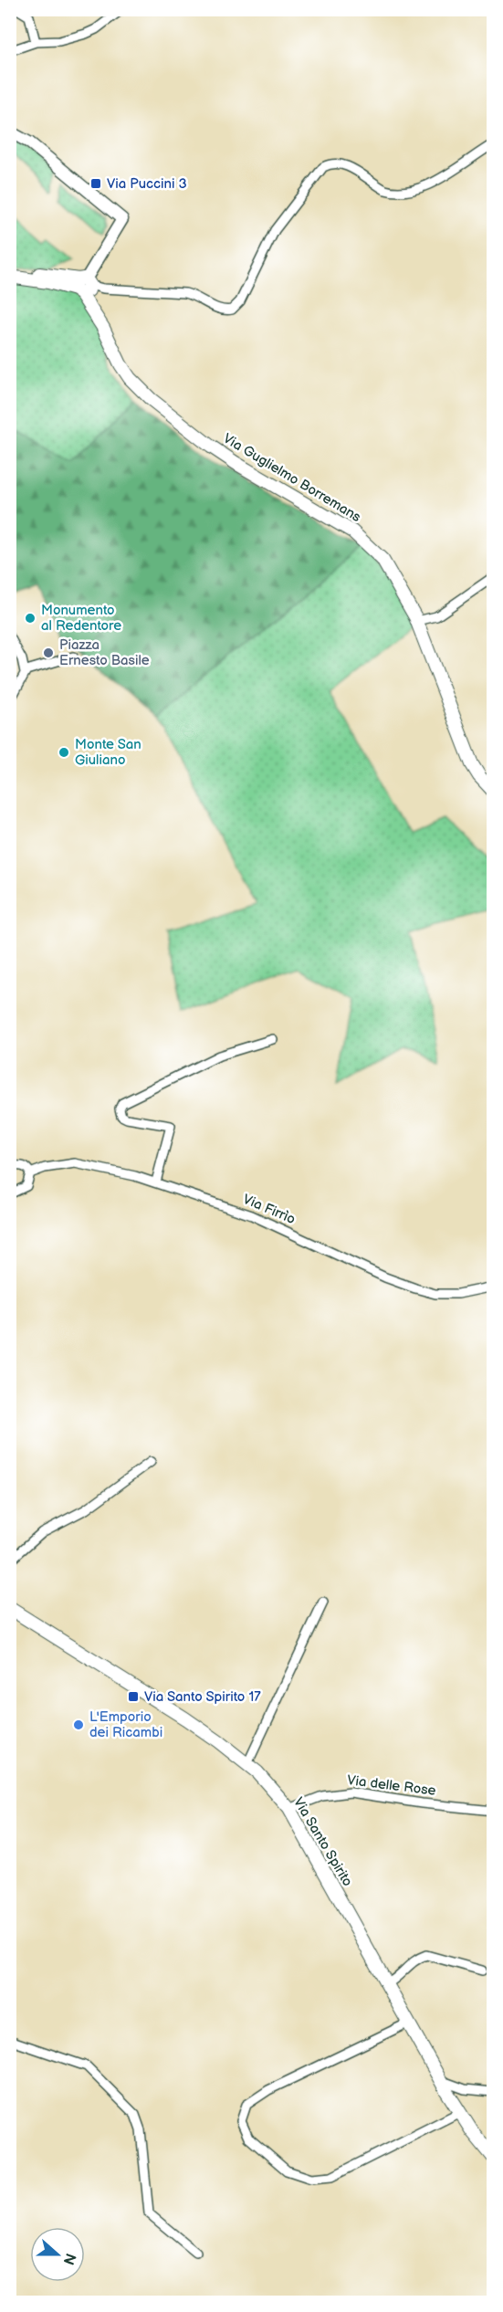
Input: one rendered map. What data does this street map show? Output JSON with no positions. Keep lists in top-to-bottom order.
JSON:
{
  "streets": {
    "main road": ["Via Guglielmo Borremans", "Via Santo Spirito"],
    "street": ["Via Firrìo", "Via delle Rose"]
  },
  "crossings": [
    ["Via delle Rose", "Via Santo Spirito"]
  ],
  "places": {
    "transit": ["Via Puccini 3", "Via Santo Spirito 17"],
    "other": [
      "Monumento al Redentore",
      "Piazza Ernesto Basile",
      "Monte San Giuliano",
      "L'Emporio dei Ricambi"
    ]
  },
  "north": "right"
}
